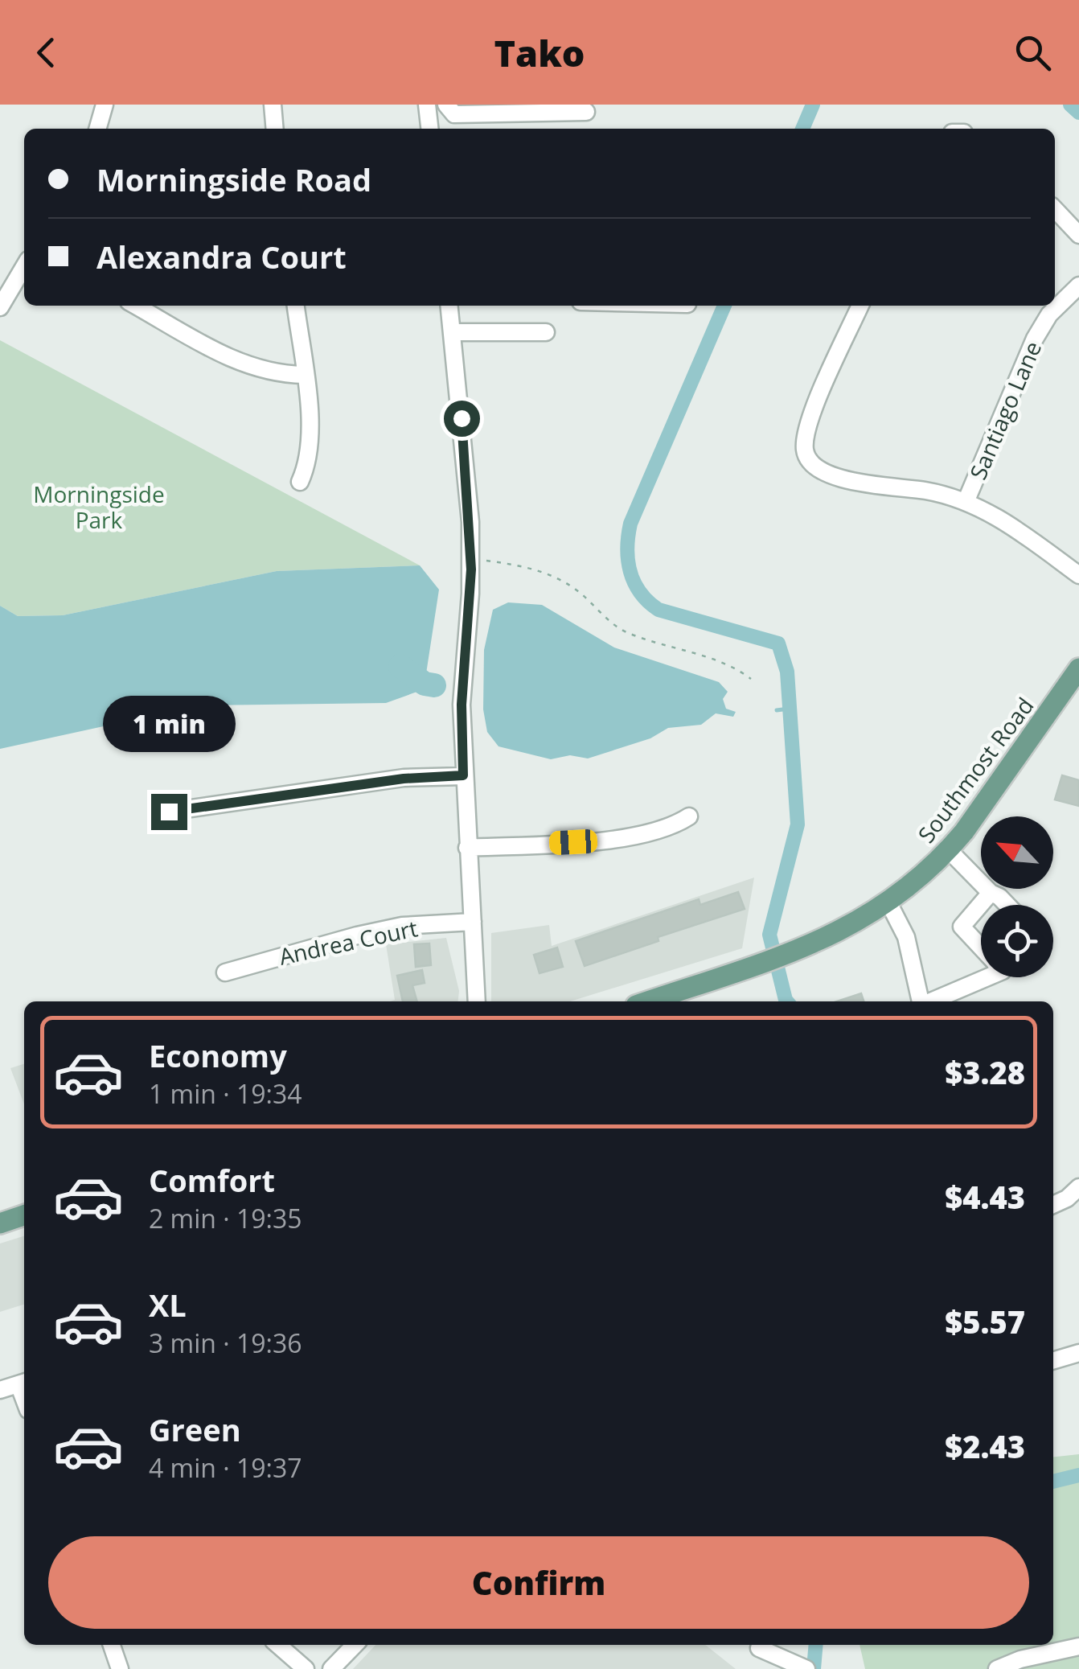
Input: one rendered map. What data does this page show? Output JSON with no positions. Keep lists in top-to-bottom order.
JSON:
{
  "streets": {
    "main road": ["Southmost Road"],
    "street": ["Santiago Lane", "Andrea Court"]
  },
  "parks": ["Morningside Park"],
  "north": "top left",
  "page": {
    "header": "Tako",
    "banner": ["Morningside Road", "Alexandra Court"],
    "bubble": "1 min",
    "list": [
      {
        "name": "Economy",
        "note": "1 min · 19:34",
        "value": "$3.28"
      },
      {
        "name": "Comfort",
        "note": "2 min · 19:35",
        "value": "$4.43"
      },
      {
        "name": "XL",
        "note": "3 min · 19:36",
        "value": "$5.57"
      },
      {
        "name": "Green",
        "note": "4 min · 19:37",
        "value": "$2.43"
      }
    ],
    "buttons": "Confirm"
  }
}
